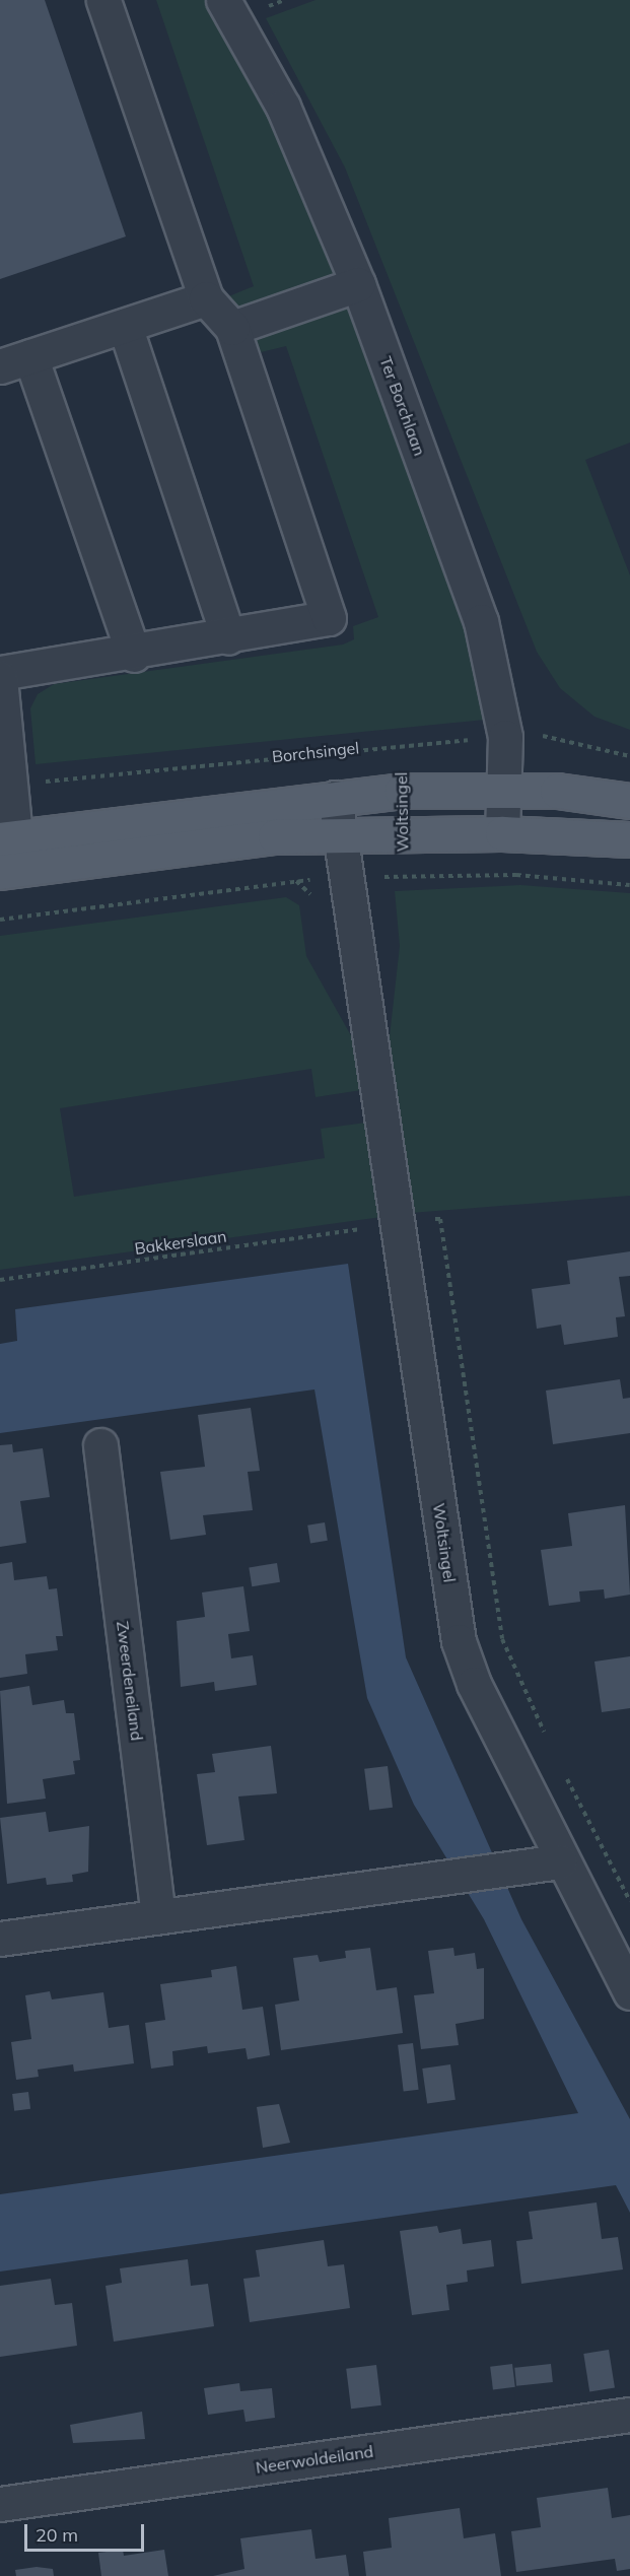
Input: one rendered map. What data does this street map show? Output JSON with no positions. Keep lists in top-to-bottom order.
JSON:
{
  "streets": {
    "street": [
      "Ter Borchlaan",
      "Woltsingel",
      "Zweerdeneiland",
      "Neerwoldeiland"
    ],
    "path": ["Borchsingel", "Bakkerslaan"]
  },
  "crossings": [
    ["Ter Borchlaan", "Borchsingel"],
    ["Borchsingel", "Woltsingel"]
  ],
  "scale_bar": "20 m"
}
